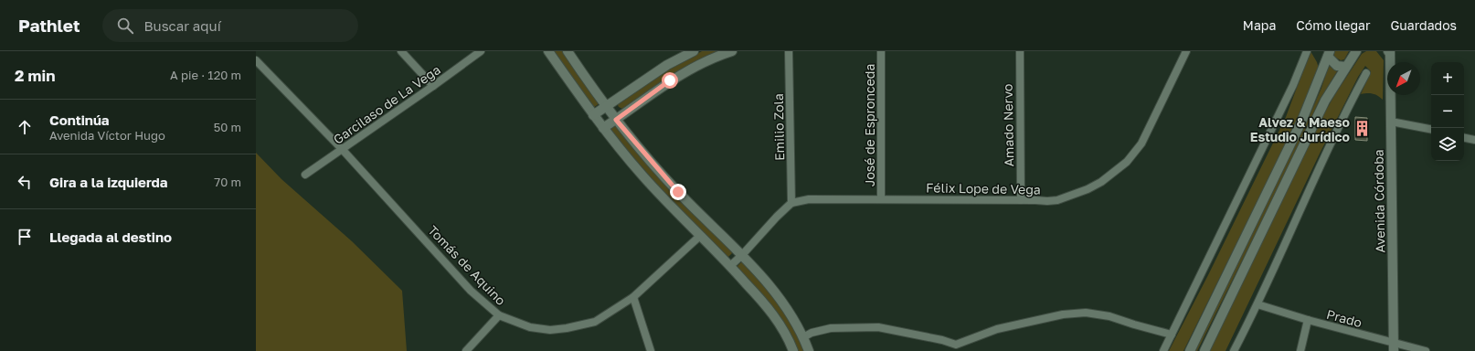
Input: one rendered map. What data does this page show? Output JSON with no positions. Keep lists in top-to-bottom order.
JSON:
{
  "streets": {
    "street": [
      "Garcilaso de La Vega",
      "José de Espronceda",
      "Amado Nervo",
      "Emilio Zola",
      "Félix Lope de Vega",
      "Avenida Córdoba",
      "Tomás de Aquino",
      "Prado"
    ]
  },
  "crossings": [
    ["Garcilaso de La Vega", "Tomás de Aquino"],
    ["José de Espronceda", "Félix Lope de Vega"],
    ["Amado Nervo", "Félix Lope de Vega"],
    ["Emilio Zola", "Félix Lope de Vega"],
    ["Avenida Córdoba", "Prado"]
  ],
  "places": {
    "building": ["Alvez & Maeso Estudio Jurídico"]
  },
  "north": "bottom left",
  "page": {
    "header": "Pathlet",
    "search": "Buscar aquí",
    "nav": ["Mapa", "Cómo llegar", "Guardados"],
    "heading": ["2 min", "A pie · 120 m"],
    "map_buttons": ["+", "−"],
    "list": [
      ["Continúa", "Avenida Víctor Hugo", "50 m"],
      ["Gira a la izquierda", "70 m"],
      "Llegada al destino"
    ]
  }
}
